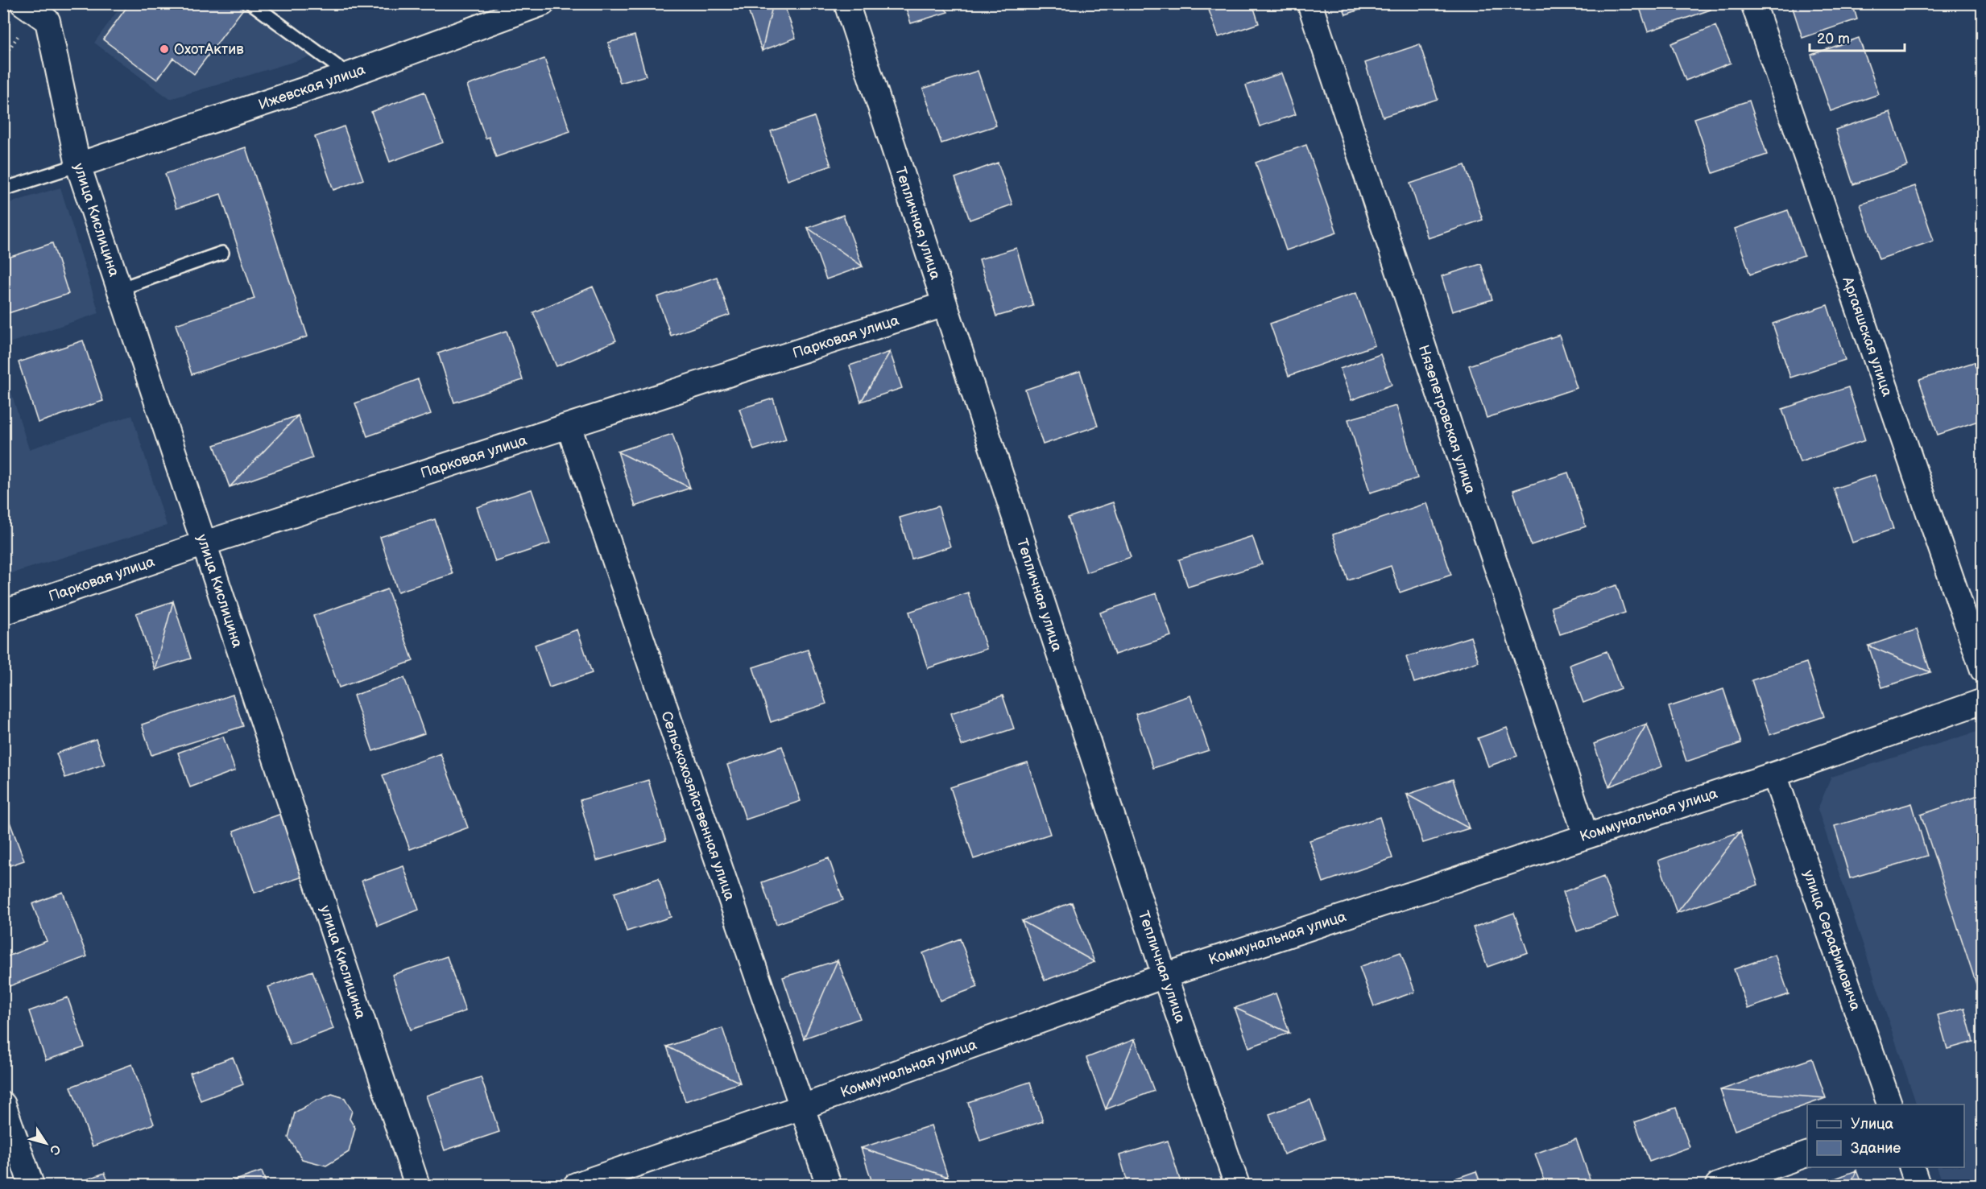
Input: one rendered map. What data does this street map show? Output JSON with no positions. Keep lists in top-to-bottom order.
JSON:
{
  "streets": {
    "street": [
      "Ижевская улица",
      "улица Кислицина",
      "Тепличная улица",
      "Парковая улица",
      "Аргаяшская улица",
      "Нязепетровская улица",
      "Сельскохозяйственная улица",
      "Коммунальная улица",
      "улица Серафимовича"
    ]
  },
  "crossings": [
    ["Ижевская улица", "улица Кислицина"],
    ["улица Кислицина", "Парковая улица"],
    ["Тепличная улица", "Парковая улица"],
    ["Тепличная улица", "Коммунальная улица"],
    ["Парковая улица", "Сельскохозяйственная улица"],
    ["Нязепетровская улица", "Коммунальная улица"],
    ["Сельскохозяйственная улица", "Коммунальная улица"],
    ["Коммунальная улица", "улица Серафимовича"]
  ],
  "places": ["ОхотАктив"],
  "legend": ["Улица", "Здание"],
  "scale_bar": "20 m",
  "north": "bottom right"
}
